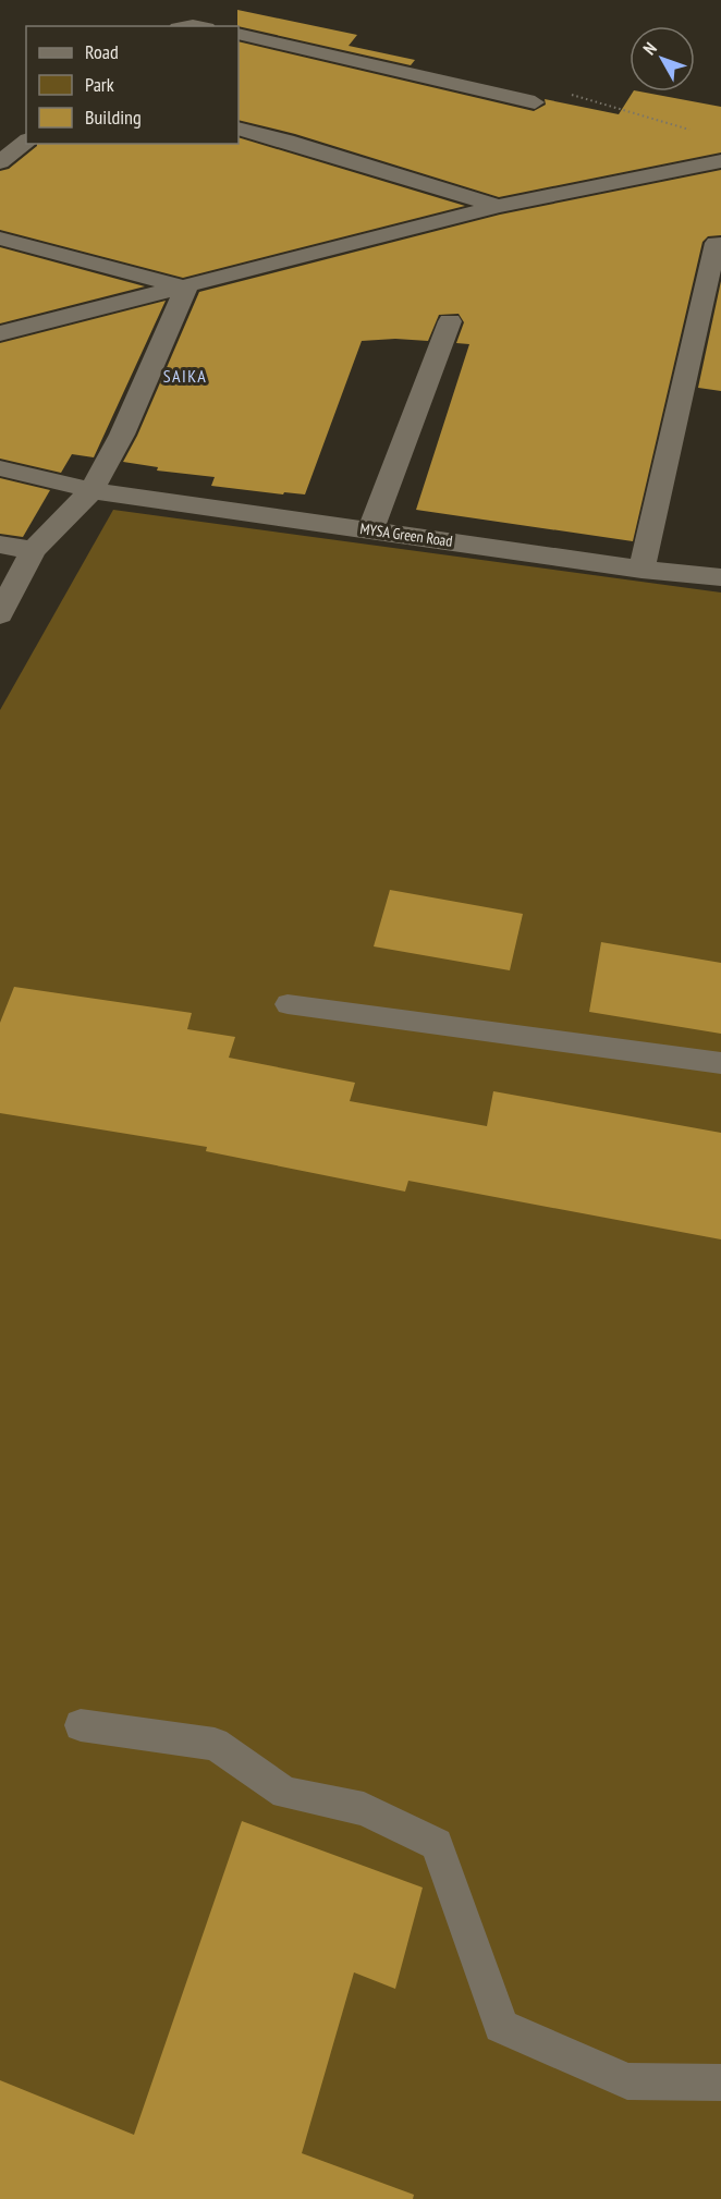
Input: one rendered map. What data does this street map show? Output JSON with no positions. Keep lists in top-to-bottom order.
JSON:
{
  "streets": {
    "street": ["MYSA Green Road"]
  },
  "districts": ["SAIKA"],
  "legend": ["Road", "Park", "Building"],
  "north": "top left"
}
